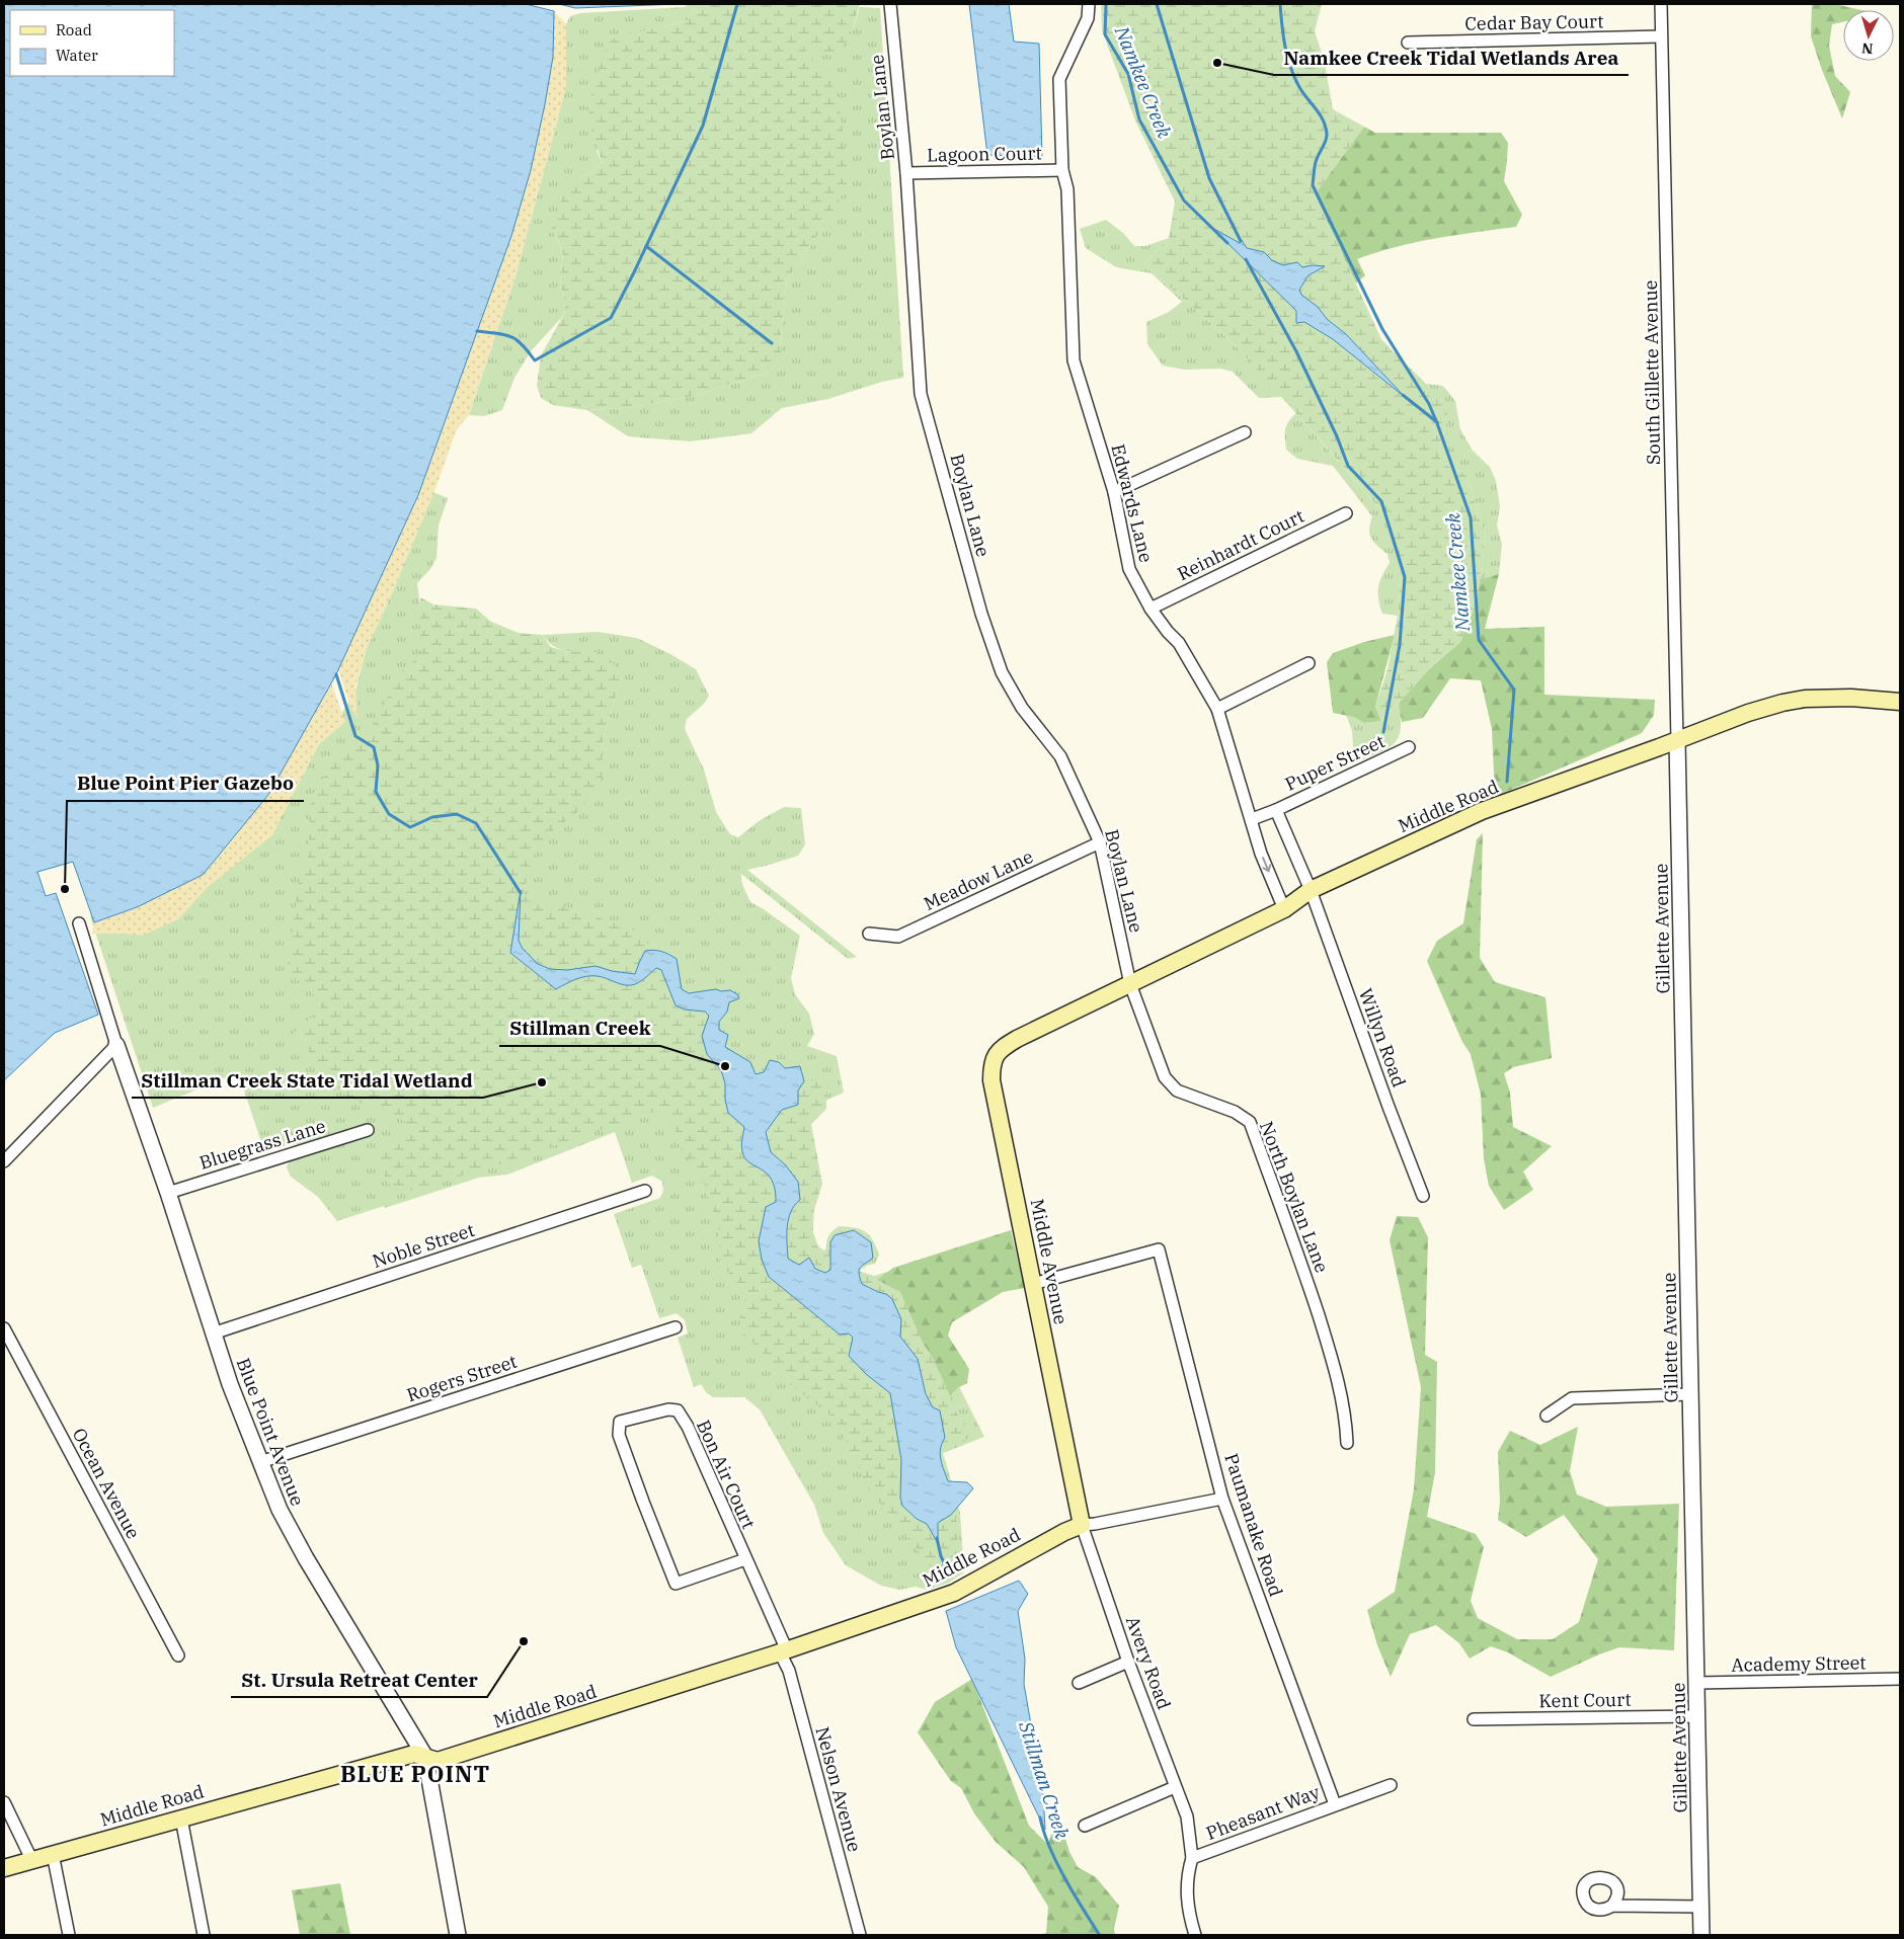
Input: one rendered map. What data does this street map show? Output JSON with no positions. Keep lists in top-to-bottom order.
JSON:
{
  "streets": {
    "main road": ["Middle Road", "Middle Avenue"],
    "street": [
      "Cedar Bay Court",
      "Boylan Lane",
      "Lagoon Court",
      "South Gillette Avenue",
      "Edwards Lane",
      "Reinhardt Court",
      "Puper Street",
      "Meadow Lane",
      "Gillette Avenue",
      "Willyn Road",
      "Bluegrass Lane",
      "North Boylan Lane",
      "Noble Street",
      "Rogers Street",
      "Blue Point Avenue",
      "Bon Air Court",
      "Ocean Avenue",
      "Paumanake Road",
      "Avery Road",
      "Academy Street",
      "Kent Court",
      "Nelson Avenue",
      "Pheasant Way"
    ]
  },
  "crossings": [
    ["Cedar Bay Court", "South Gillette Avenue"],
    ["Boylan Lane", "Lagoon Court"],
    ["Boylan Lane", "Middle Road"],
    ["Boylan Lane", "Meadow Lane"],
    ["Boylan Lane", "North Boylan Lane"],
    ["Lagoon Court", "Edwards Lane"],
    ["South Gillette Avenue", "Middle Road"],
    ["South Gillette Avenue", "Gillette Avenue"],
    ["Edwards Lane", "Reinhardt Court"],
    ["Edwards Lane", "Middle Road"],
    ["Puper Street", "Willyn Road"],
    ["Middle Road", "Gillette Avenue"],
    ["Middle Road", "Willyn Road"],
    ["Middle Road", "North Boylan Lane"],
    ["Middle Road", "Middle Avenue"],
    ["Middle Road", "Blue Point Avenue"],
    ["Middle Road", "Avery Road"],
    ["Middle Road", "Nelson Avenue"],
    ["Gillette Avenue", "Academy Street"],
    ["Gillette Avenue", "Kent Court"],
    ["Bluegrass Lane", "Blue Point Avenue"],
    ["Noble Street", "Blue Point Avenue"],
    ["Middle Avenue", "Paumanake Road"],
    ["Middle Avenue", "Avery Road"],
    ["Rogers Street", "Blue Point Avenue"],
    ["Bon Air Court", "Nelson Avenue"],
    ["Paumanake Road", "Pheasant Way"],
    ["Avery Road", "Pheasant Way"]
  ],
  "districts": ["BLUE POINT"],
  "water": ["Namkee Creek", "Stillman Creek"],
  "places": [
    "Namkee Creek Tidal Wetlands Area",
    "Blue Point Pier Gazebo",
    "Stillman Creek",
    "Stillman Creek State Tidal Wetland",
    "St. Ursula Retreat Center"
  ],
  "legend": ["Road", "Water"],
  "north": "bottom"
}
